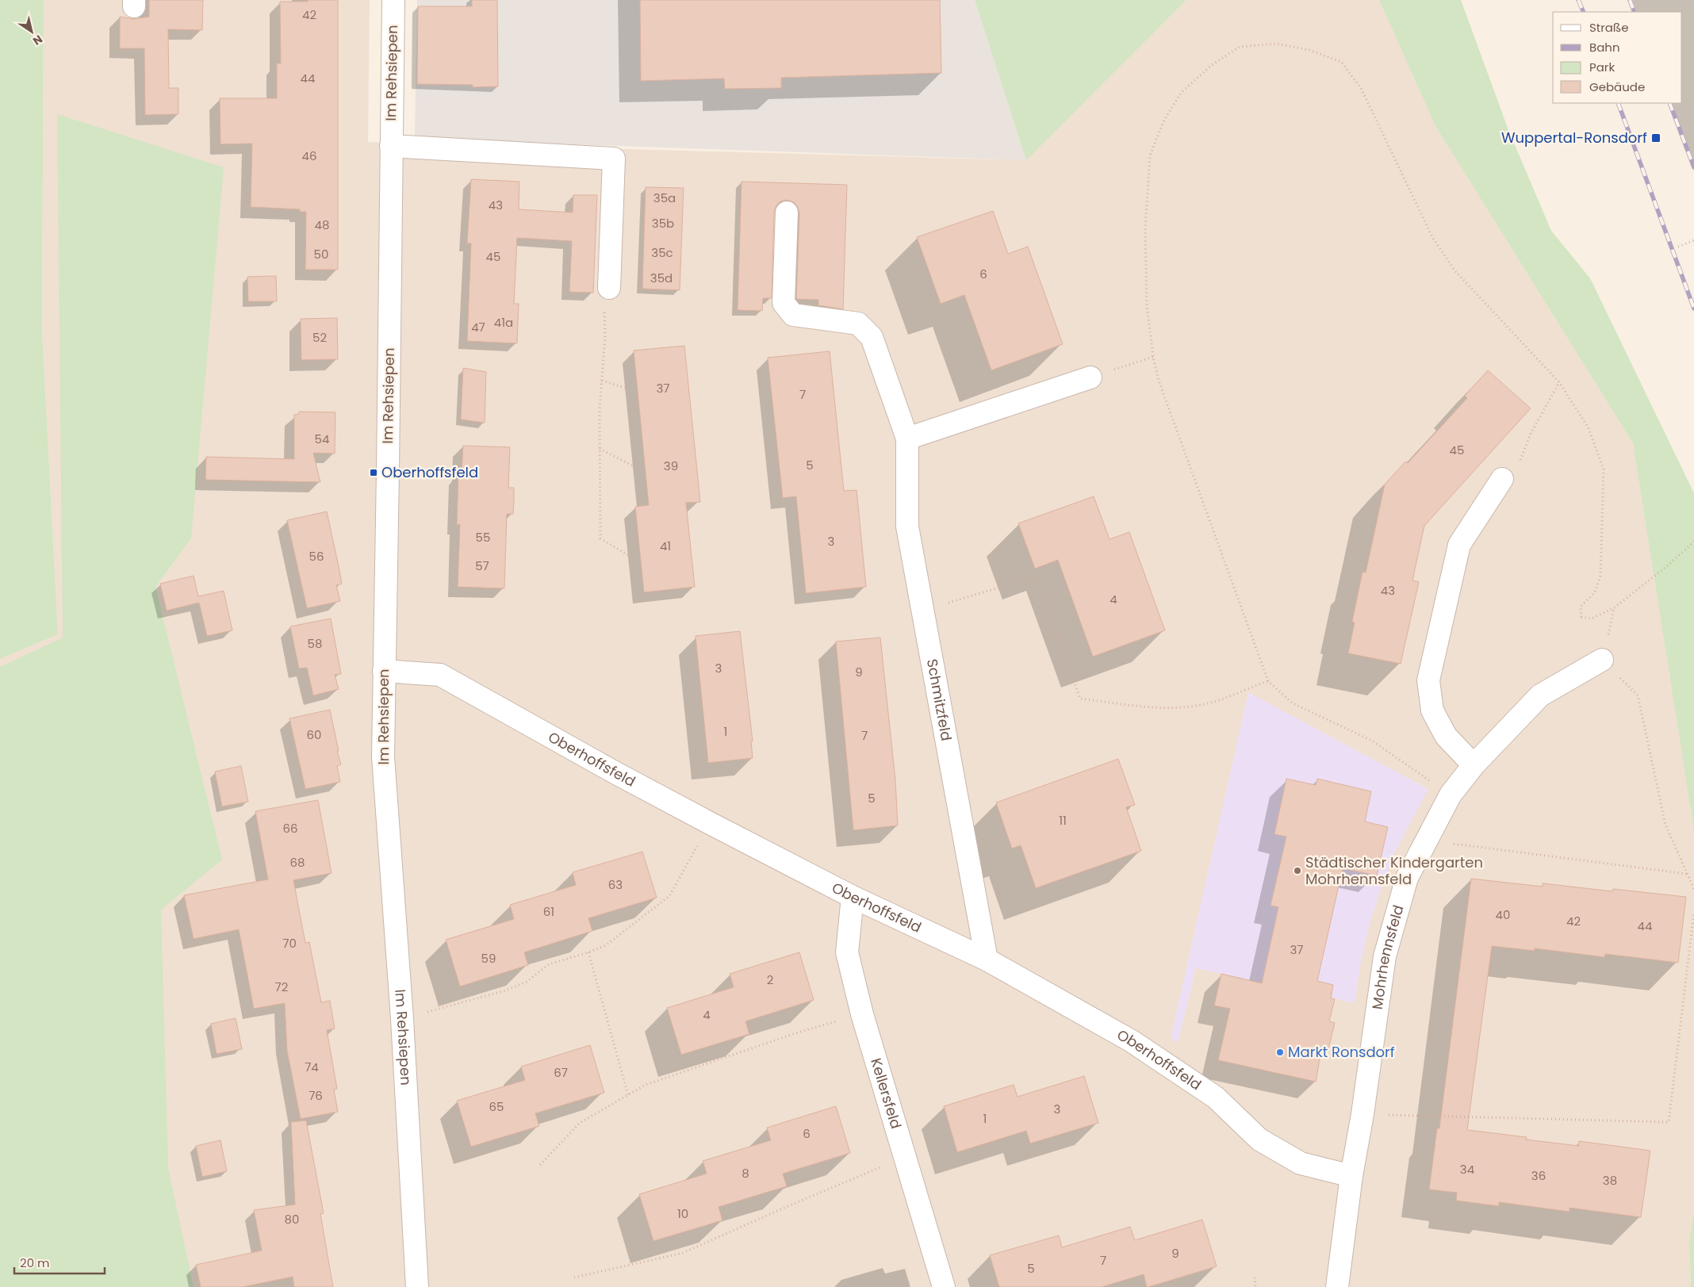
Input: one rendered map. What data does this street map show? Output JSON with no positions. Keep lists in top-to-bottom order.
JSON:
{
  "streets": {
    "street": [
      "Im Rehsiepen",
      "Schmitzfeld",
      "Oberhoffsfeld",
      "Mohrhennsfeld",
      "Kellersfeld"
    ]
  },
  "crossings": [
    ["Im Rehsiepen", "Oberhoffsfeld"],
    ["Schmitzfeld", "Oberhoffsfeld"],
    ["Oberhoffsfeld", "Mohrhennsfeld"],
    ["Oberhoffsfeld", "Kellersfeld"]
  ],
  "places": {
    "transit": ["Wuppertal-Ronsdorf", "Oberhoffsfeld"],
    "other": ["Städtischer Kindergarten Mohrhennsfeld", "Markt Ronsdorf"]
  },
  "house_numbers": [
    "42",
    "44",
    "46",
    "35a",
    "43",
    "35b",
    "48",
    "35c",
    "50",
    "45",
    "6",
    "35d",
    "41a",
    "47",
    "52",
    "37",
    "7",
    "54",
    "45",
    "5",
    "39",
    "55",
    "3",
    "41",
    "56",
    "57",
    "43",
    "4",
    "58",
    "3",
    "9",
    "1",
    "60",
    "7",
    "5",
    "11",
    "66",
    "68",
    "63",
    "61",
    "40",
    "42",
    "44",
    "70",
    "37",
    "59",
    "2",
    "72",
    "4",
    "74",
    "67",
    "76",
    "65",
    "3",
    "1",
    "6",
    "34",
    "8",
    "36",
    "38",
    "10",
    "80",
    "9",
    "7",
    "5"
  ],
  "legend": [
    "Straße",
    "Bahn",
    "Park",
    "Gebäude"
  ],
  "scale_bar": "20 m",
  "north": "bottom right"
}
